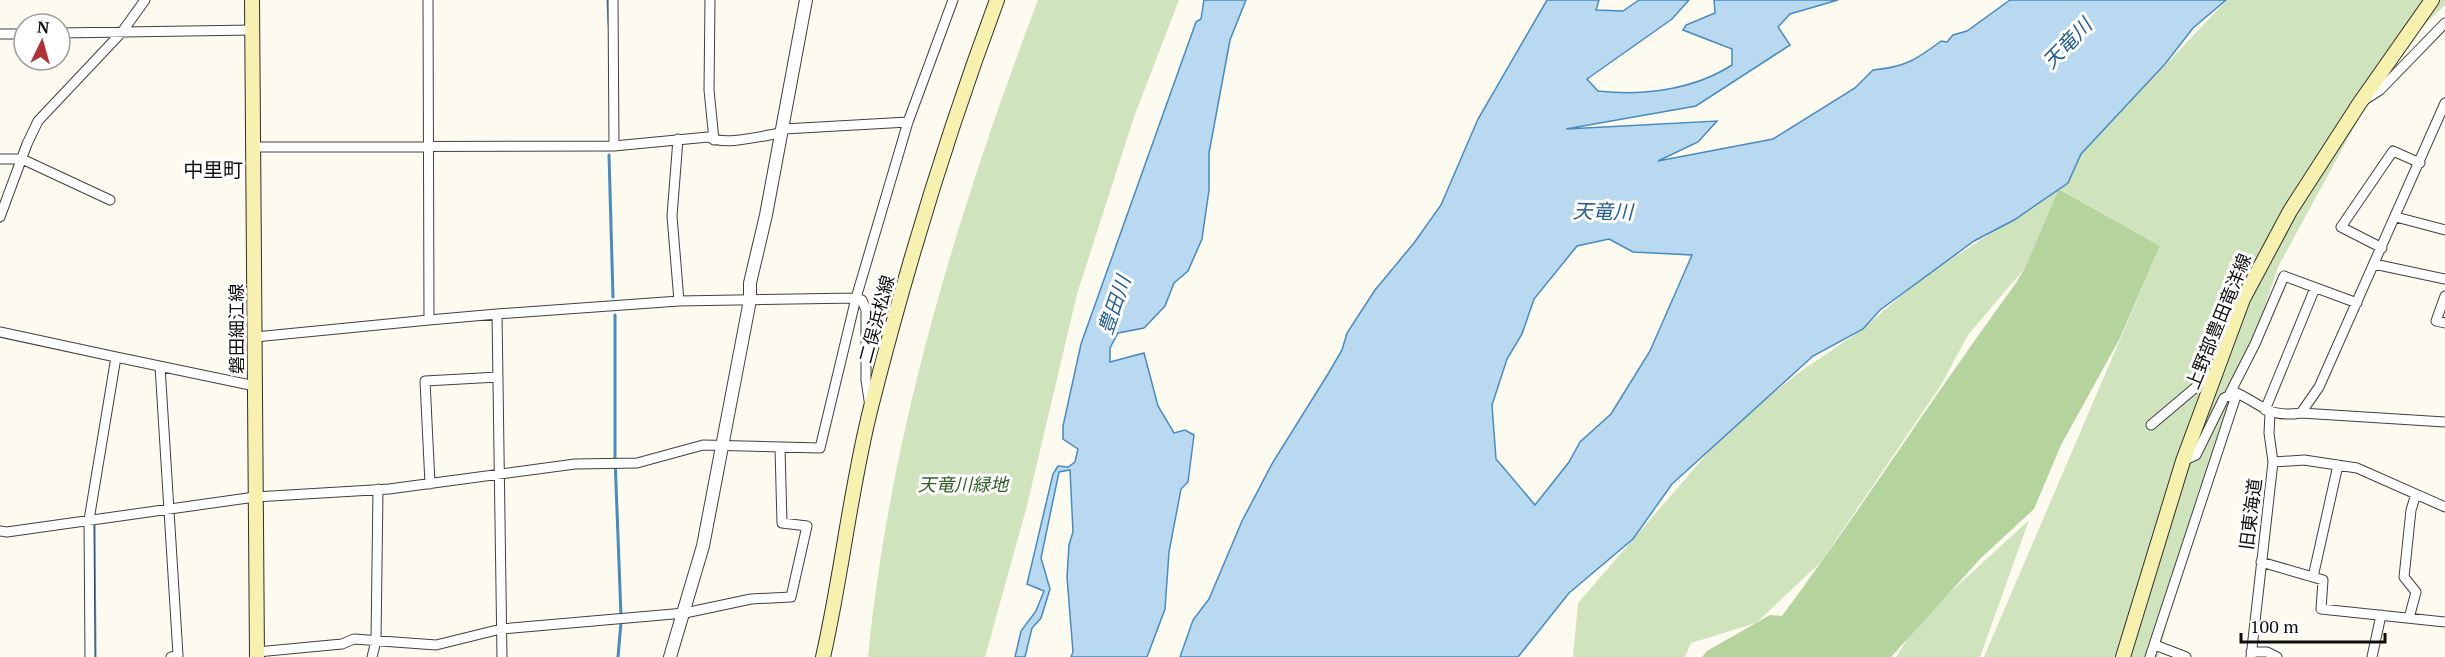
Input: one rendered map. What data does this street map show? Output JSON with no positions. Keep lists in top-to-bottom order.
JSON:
{
  "streets": {
    "main road": ["二俣浜松線", "上野部豊田竜洋線", "磐田細江線"],
    "street": ["旧東海道"]
  },
  "districts": ["中里町"],
  "water": ["天竜川", "豊田川"],
  "parks": ["天竜川緑地"],
  "scale_bar": "100 m",
  "north": "top"
}
